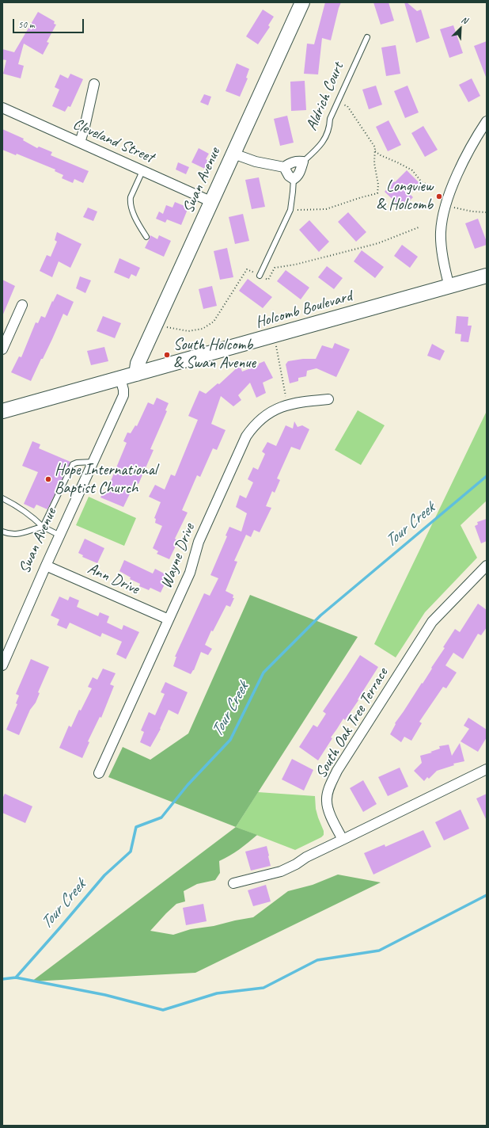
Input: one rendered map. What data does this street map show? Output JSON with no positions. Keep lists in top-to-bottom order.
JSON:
{
  "streets": {
    "street": [
      "Aldrich Court",
      "Cleveland Street",
      "Swan Avenue",
      "Holcomb Boulevard",
      "Wayne Drive",
      "Ann Drive",
      "South Oak Tree Terrace"
    ]
  },
  "crossings": [
    ["Cleveland Street", "Swan Avenue"],
    ["Swan Avenue", "Holcomb Boulevard"],
    ["Swan Avenue", "Ann Drive"],
    ["Wayne Drive", "Ann Drive"]
  ],
  "water": ["Tour Creek"],
  "places": ["Longview & Holcomb", "South Holcomb & Swan Avenue", "Hope International Baptist Church"],
  "scale_bar": "50 m",
  "north": "top right"
}
